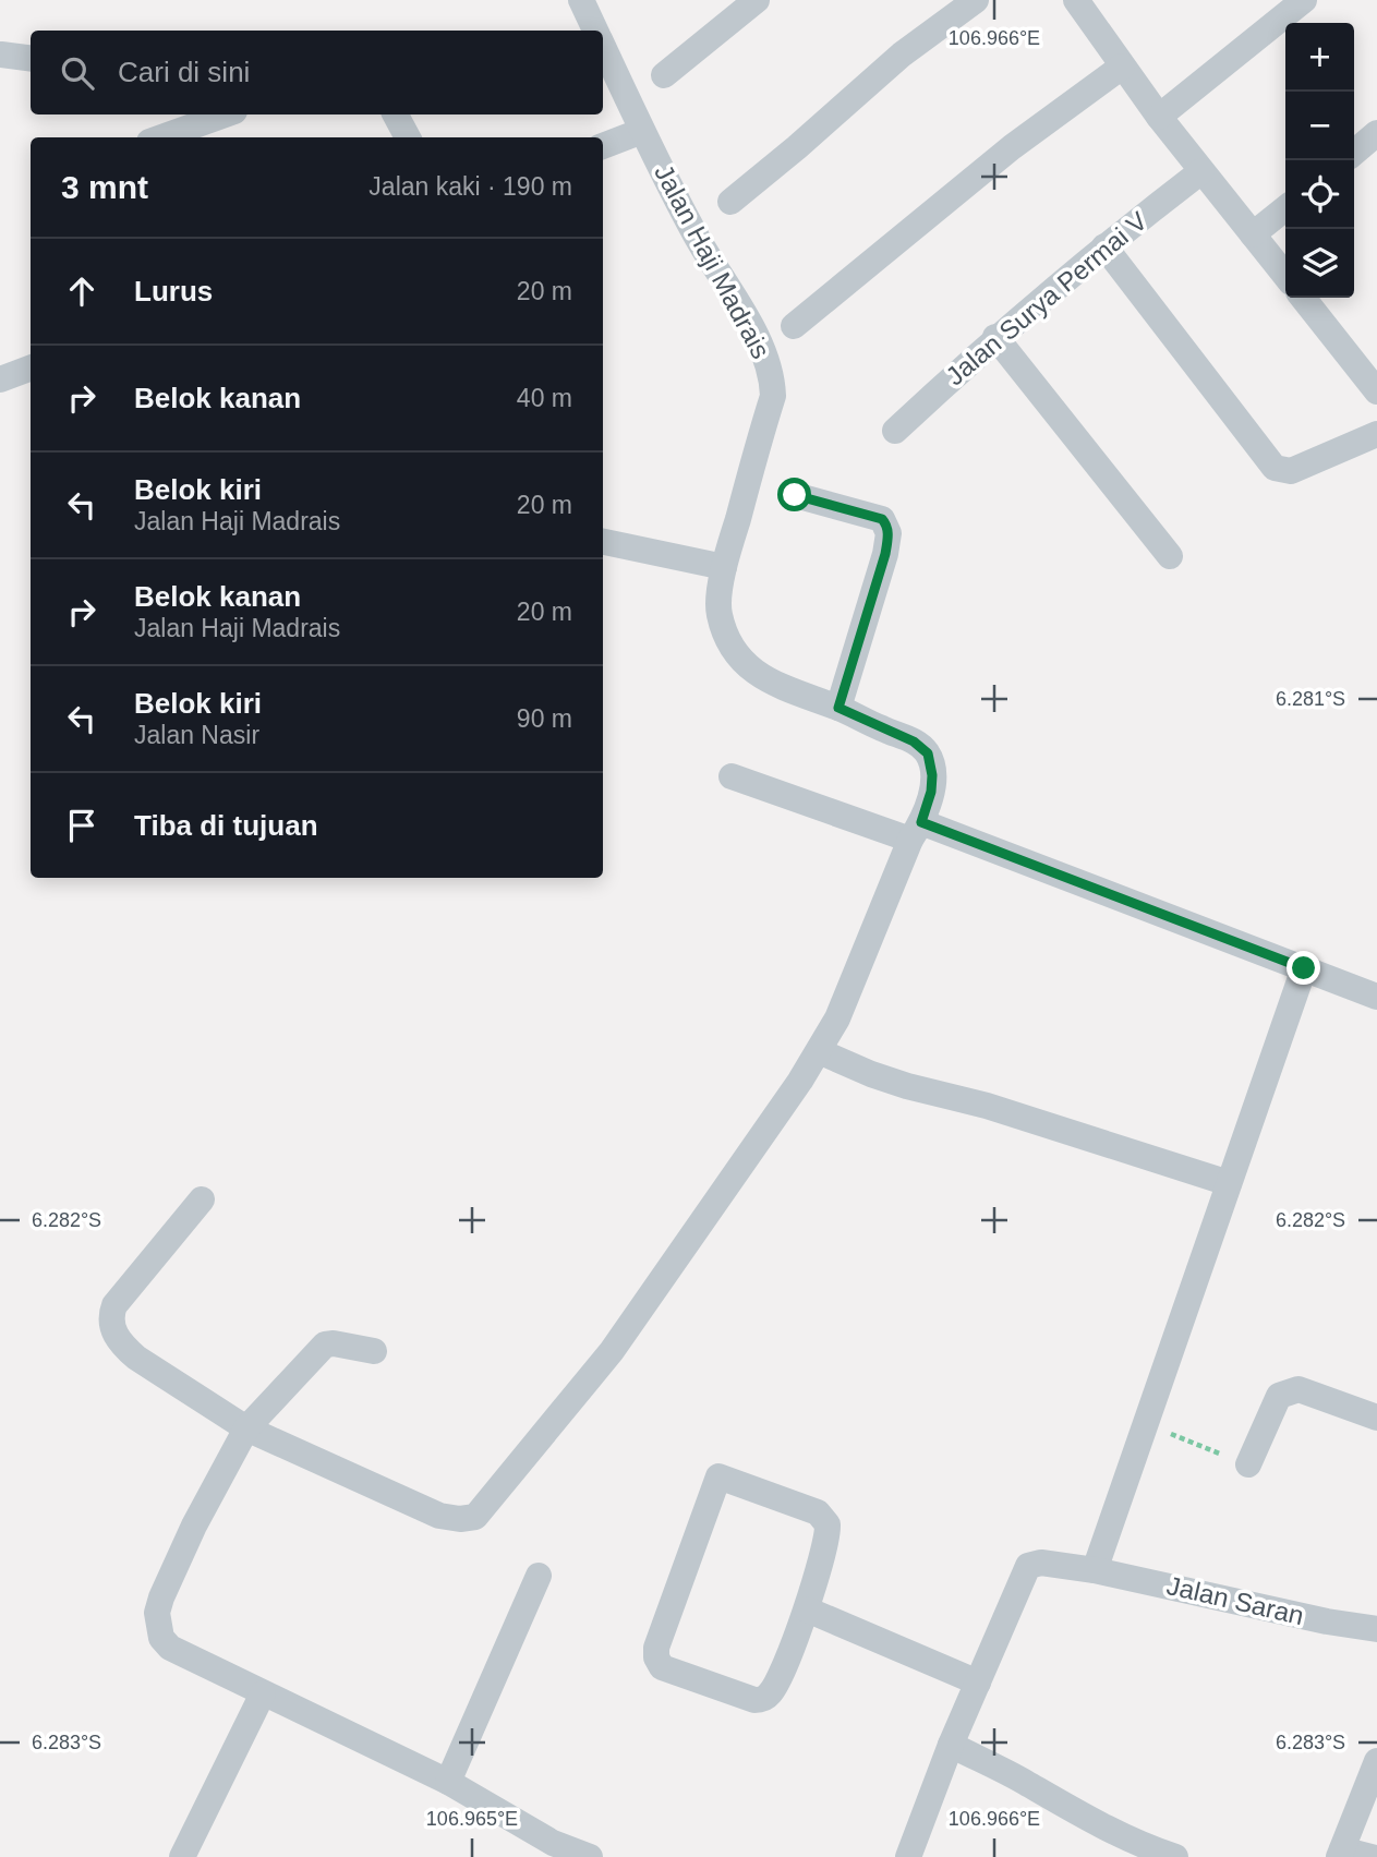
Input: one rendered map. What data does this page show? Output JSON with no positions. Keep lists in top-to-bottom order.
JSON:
{
  "streets": {
    "street": ["Jalan Haji Madrais", "Jalan Surya Permai V", "Jalan Saran"]
  },
  "page": {
    "map_buttons": ["+", "−"],
    "search": "Cari di sini",
    "heading": ["3 mnt", "Jalan kaki · 190 m"],
    "list": [
      ["Lurus", "20 m"],
      ["Belok kanan", "40 m"],
      ["Belok kiri", "Jalan Haji Madrais", "20 m"],
      ["Belok kanan", "Jalan Haji Madrais", "20 m"],
      ["Belok kiri", "Jalan Nasir", "90 m"],
      "Tiba di tujuan"
    ]
  },
  "coordinates": [
    "106.966°E",
    "6.281°S",
    "6.282°S",
    "6.283°S",
    "106.965°E"
  ]
}
